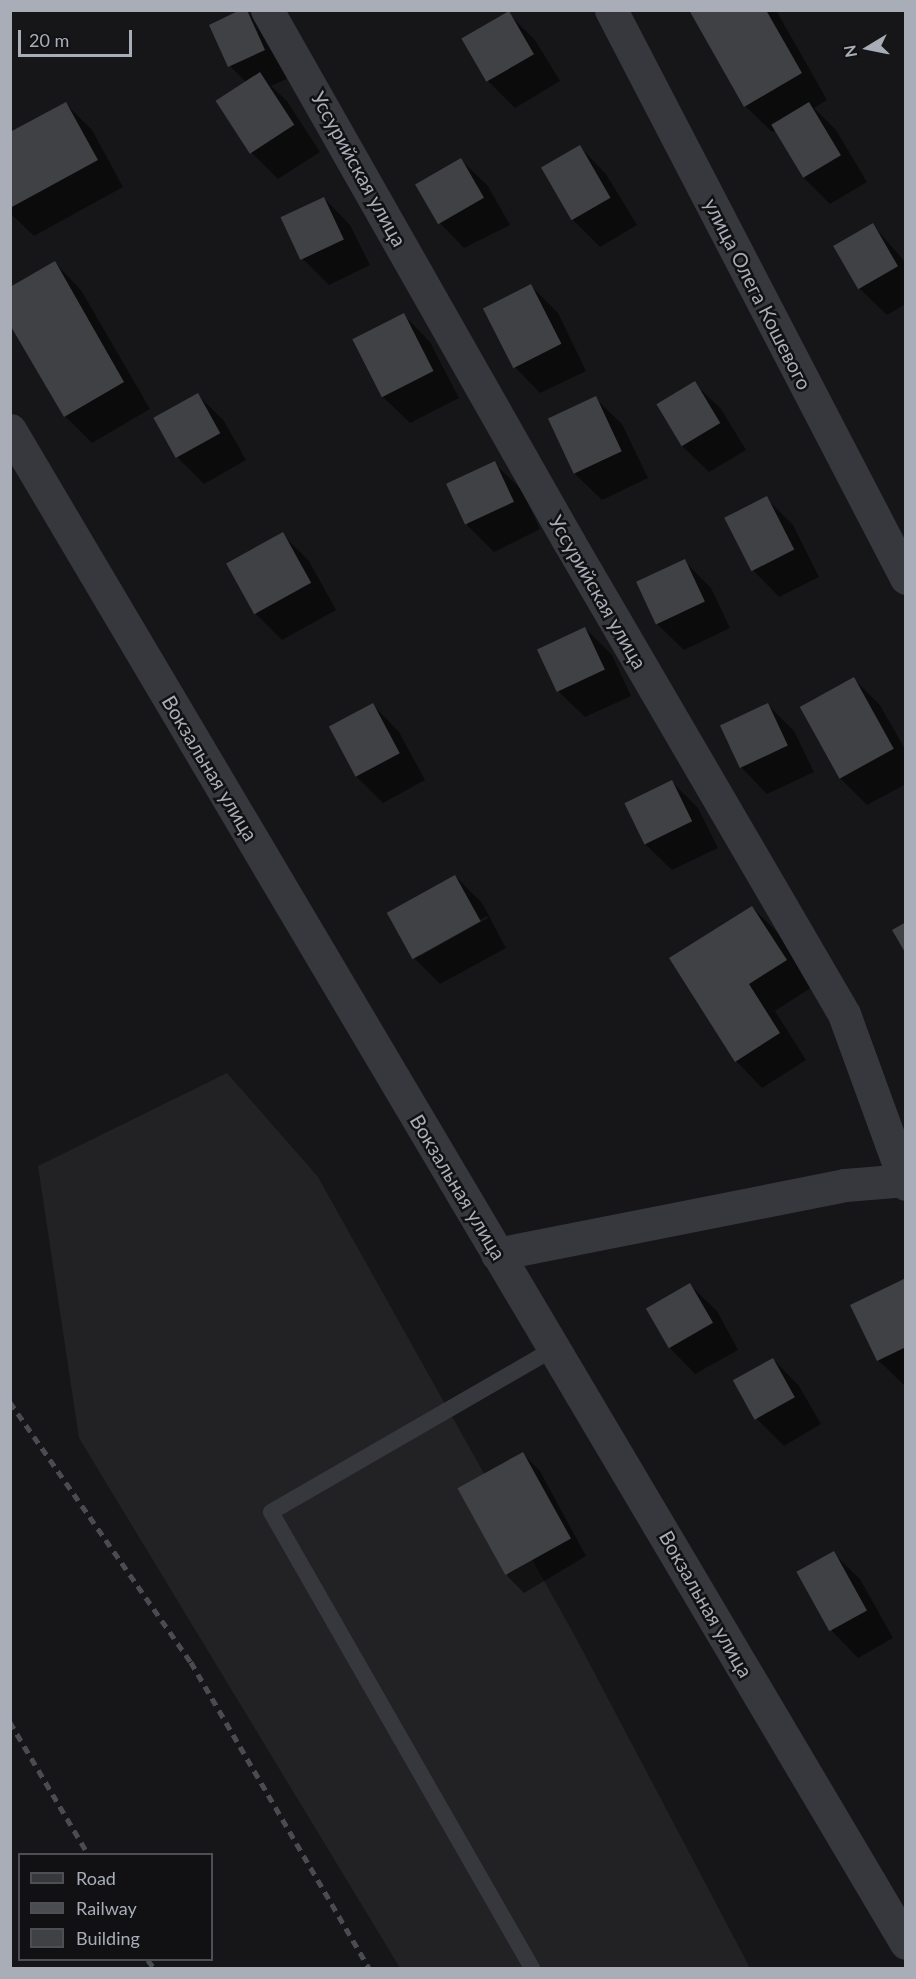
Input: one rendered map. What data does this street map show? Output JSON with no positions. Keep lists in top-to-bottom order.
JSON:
{
  "streets": {
    "street": ["Уссурийская улица", "улица Олега Кошевого", "Вокзальная улица"]
  },
  "legend": ["Road", "Railway", "Building"],
  "scale_bar": "20 m",
  "north": "left"
}
